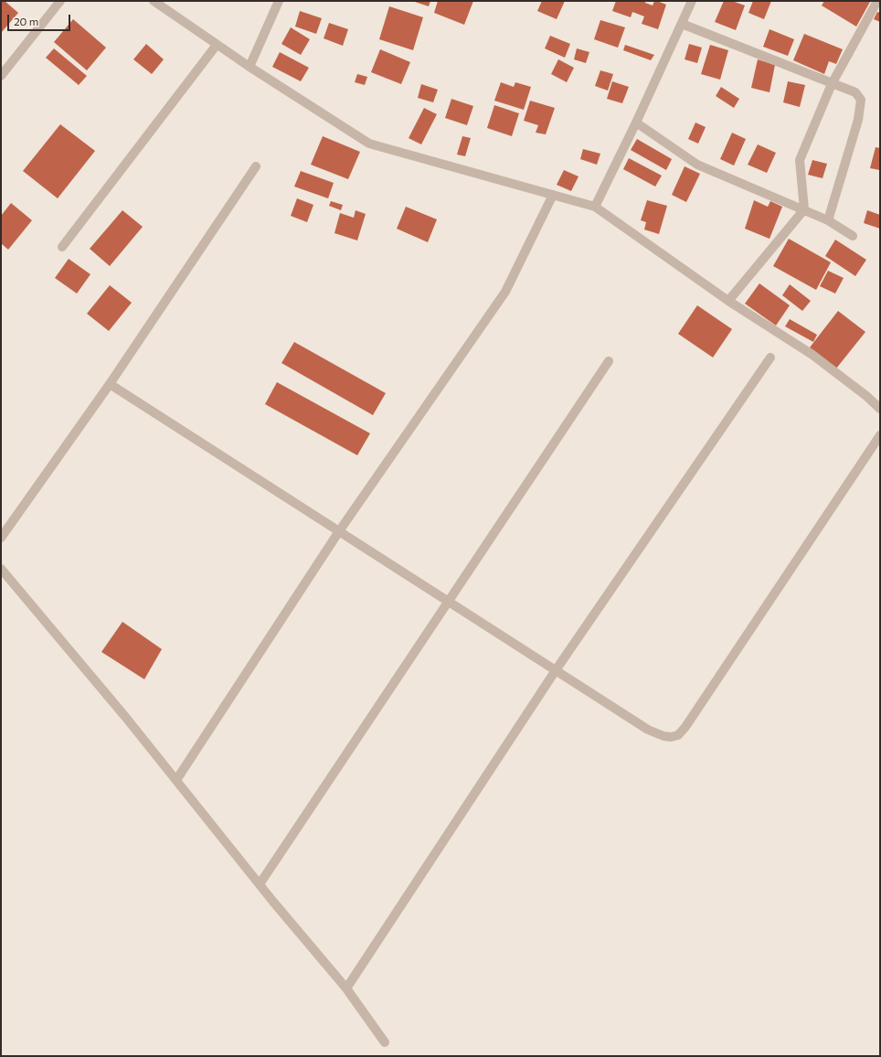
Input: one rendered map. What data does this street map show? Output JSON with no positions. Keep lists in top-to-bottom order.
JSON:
{
  "scale_bar": "20 m"
}
